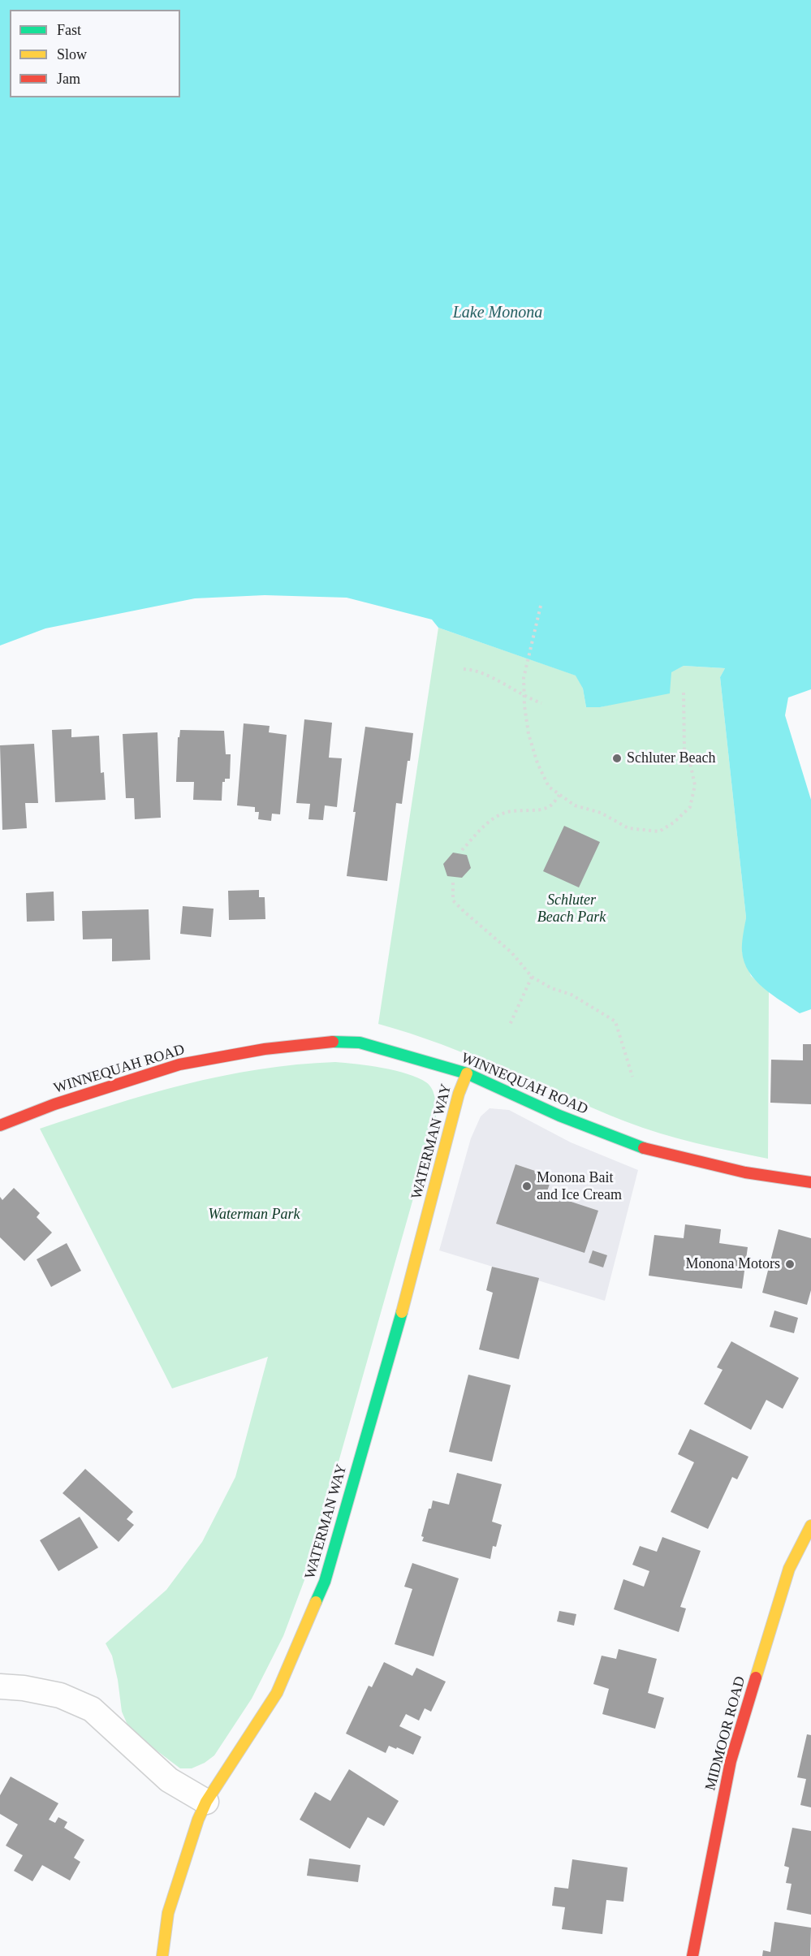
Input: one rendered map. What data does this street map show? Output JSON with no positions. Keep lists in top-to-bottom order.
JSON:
{
  "streets": {
    "street": ["WINNEQUAH ROAD", "WATERMAN WAY", "MIDMOOR ROAD"]
  },
  "crossings": [
    ["WINNEQUAH ROAD", "WATERMAN WAY"]
  ],
  "water": ["Lake Monona"],
  "parks": ["Schluter Beach Park", "Waterman Park"],
  "places": ["Schluter Beach", "Monona Bait and Ice Cream", "Monona Motors"],
  "legend": ["Fast", "Slow", "Jam"]
}
